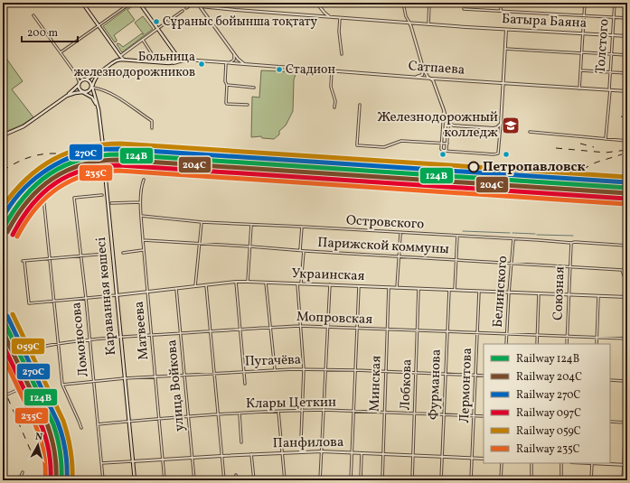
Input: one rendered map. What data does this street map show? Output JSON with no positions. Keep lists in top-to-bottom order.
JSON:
{
  "streets": {
    "main road": ["Караванная көшесі"],
    "street": [
      "Батыра Баяна",
      "Толстого",
      "Сатпаева",
      "Островского",
      "Парижской коммуны",
      "Украинская",
      "Белинского",
      "Союзная",
      "Мопровская",
      "Матвеева",
      "Ломоносова",
      "Пугачёва",
      "Минская",
      "Лобкова",
      "Фурманова",
      "улица Войкова",
      "Лермонтова",
      "Клары Цеткин",
      "Панфилова"
    ]
  },
  "crossings": [
    ["Батыра Баяна", "Толстого"],
    ["Толстого", "Сатпаева"],
    ["Островского", "Белинского"],
    ["Островского", "Союзная"],
    ["Островского", "Матвеева"],
    ["Парижской коммуны", "Белинского"],
    ["Парижской коммуны", "Союзная"],
    ["Парижской коммуны", "Матвеева"],
    ["Украинская", "Белинского"],
    ["Украинская", "Союзная"],
    ["Украинская", "Караванная көшесі"],
    ["Украинская", "Матвеева"],
    ["Украинская", "Ломоносова"],
    ["Украинская", "Минская"],
    ["Украинская", "Лобкова"],
    ["Украинская", "Фурманова"],
    ["Украинская", "улица Войкова"],
    ["Украинская", "Лермонтова"],
    ["Белинского", "Мопровская"],
    ["Союзная", "Мопровская"],
    ["Караванная көшесі", "Мопровская"],
    ["Караванная көшесі", "Пугачёва"],
    ["Караванная көшесі", "Клары Цеткин"],
    ["Караванная көшесі", "Панфилова"],
    ["Мопровская", "Матвеева"],
    ["Мопровская", "Ломоносова"],
    ["Мопровская", "Минская"],
    ["Мопровская", "Лобкова"],
    ["Мопровская", "Фурманова"],
    ["Мопровская", "улица Войкова"],
    ["Мопровская", "Лермонтова"],
    ["Матвеева", "Пугачёва"],
    ["Матвеева", "Клары Цеткин"],
    ["Матвеева", "Панфилова"],
    ["Ломоносова", "Пугачёва"],
    ["Ломоносова", "Клары Цеткин"],
    ["Ломоносова", "Панфилова"],
    ["Пугачёва", "Минская"],
    ["Пугачёва", "Лобкова"],
    ["Пугачёва", "Фурманова"],
    ["Пугачёва", "улица Войкова"],
    ["Пугачёва", "Лермонтова"],
    ["Минская", "Клары Цеткин"],
    ["Минская", "Панфилова"],
    ["Лобкова", "Клары Цеткин"],
    ["Лобкова", "Панфилова"],
    ["Фурманова", "Клары Цеткин"],
    ["Фурманова", "Панфилова"],
    ["улица Войкова", "Клары Цеткин"],
    ["улица Войкова", "Панфилова"],
    ["Лермонтова", "Клары Цеткин"],
    ["Лермонтова", "Панфилова"]
  ],
  "places": {
    "other": [
      "Сұраныс бойынша тоқтату",
      "Больница железнодорожников",
      "Стадион",
      "Петропавловск"
    ],
    "school or university": ["Железнодорожный колледж"]
  },
  "lines": [
    "rail line 059С",
    "rail line 270С",
    "rail line 124В",
    "rail line 204С",
    "rail line 097С",
    "rail line 235С"
  ],
  "legend": [
    "Railway 124В",
    "Railway 204С",
    "Railway 270С",
    "Railway 097С",
    "Railway 059С",
    "Railway 235С"
  ],
  "scale_bar": "200 m",
  "north": "top"
}
